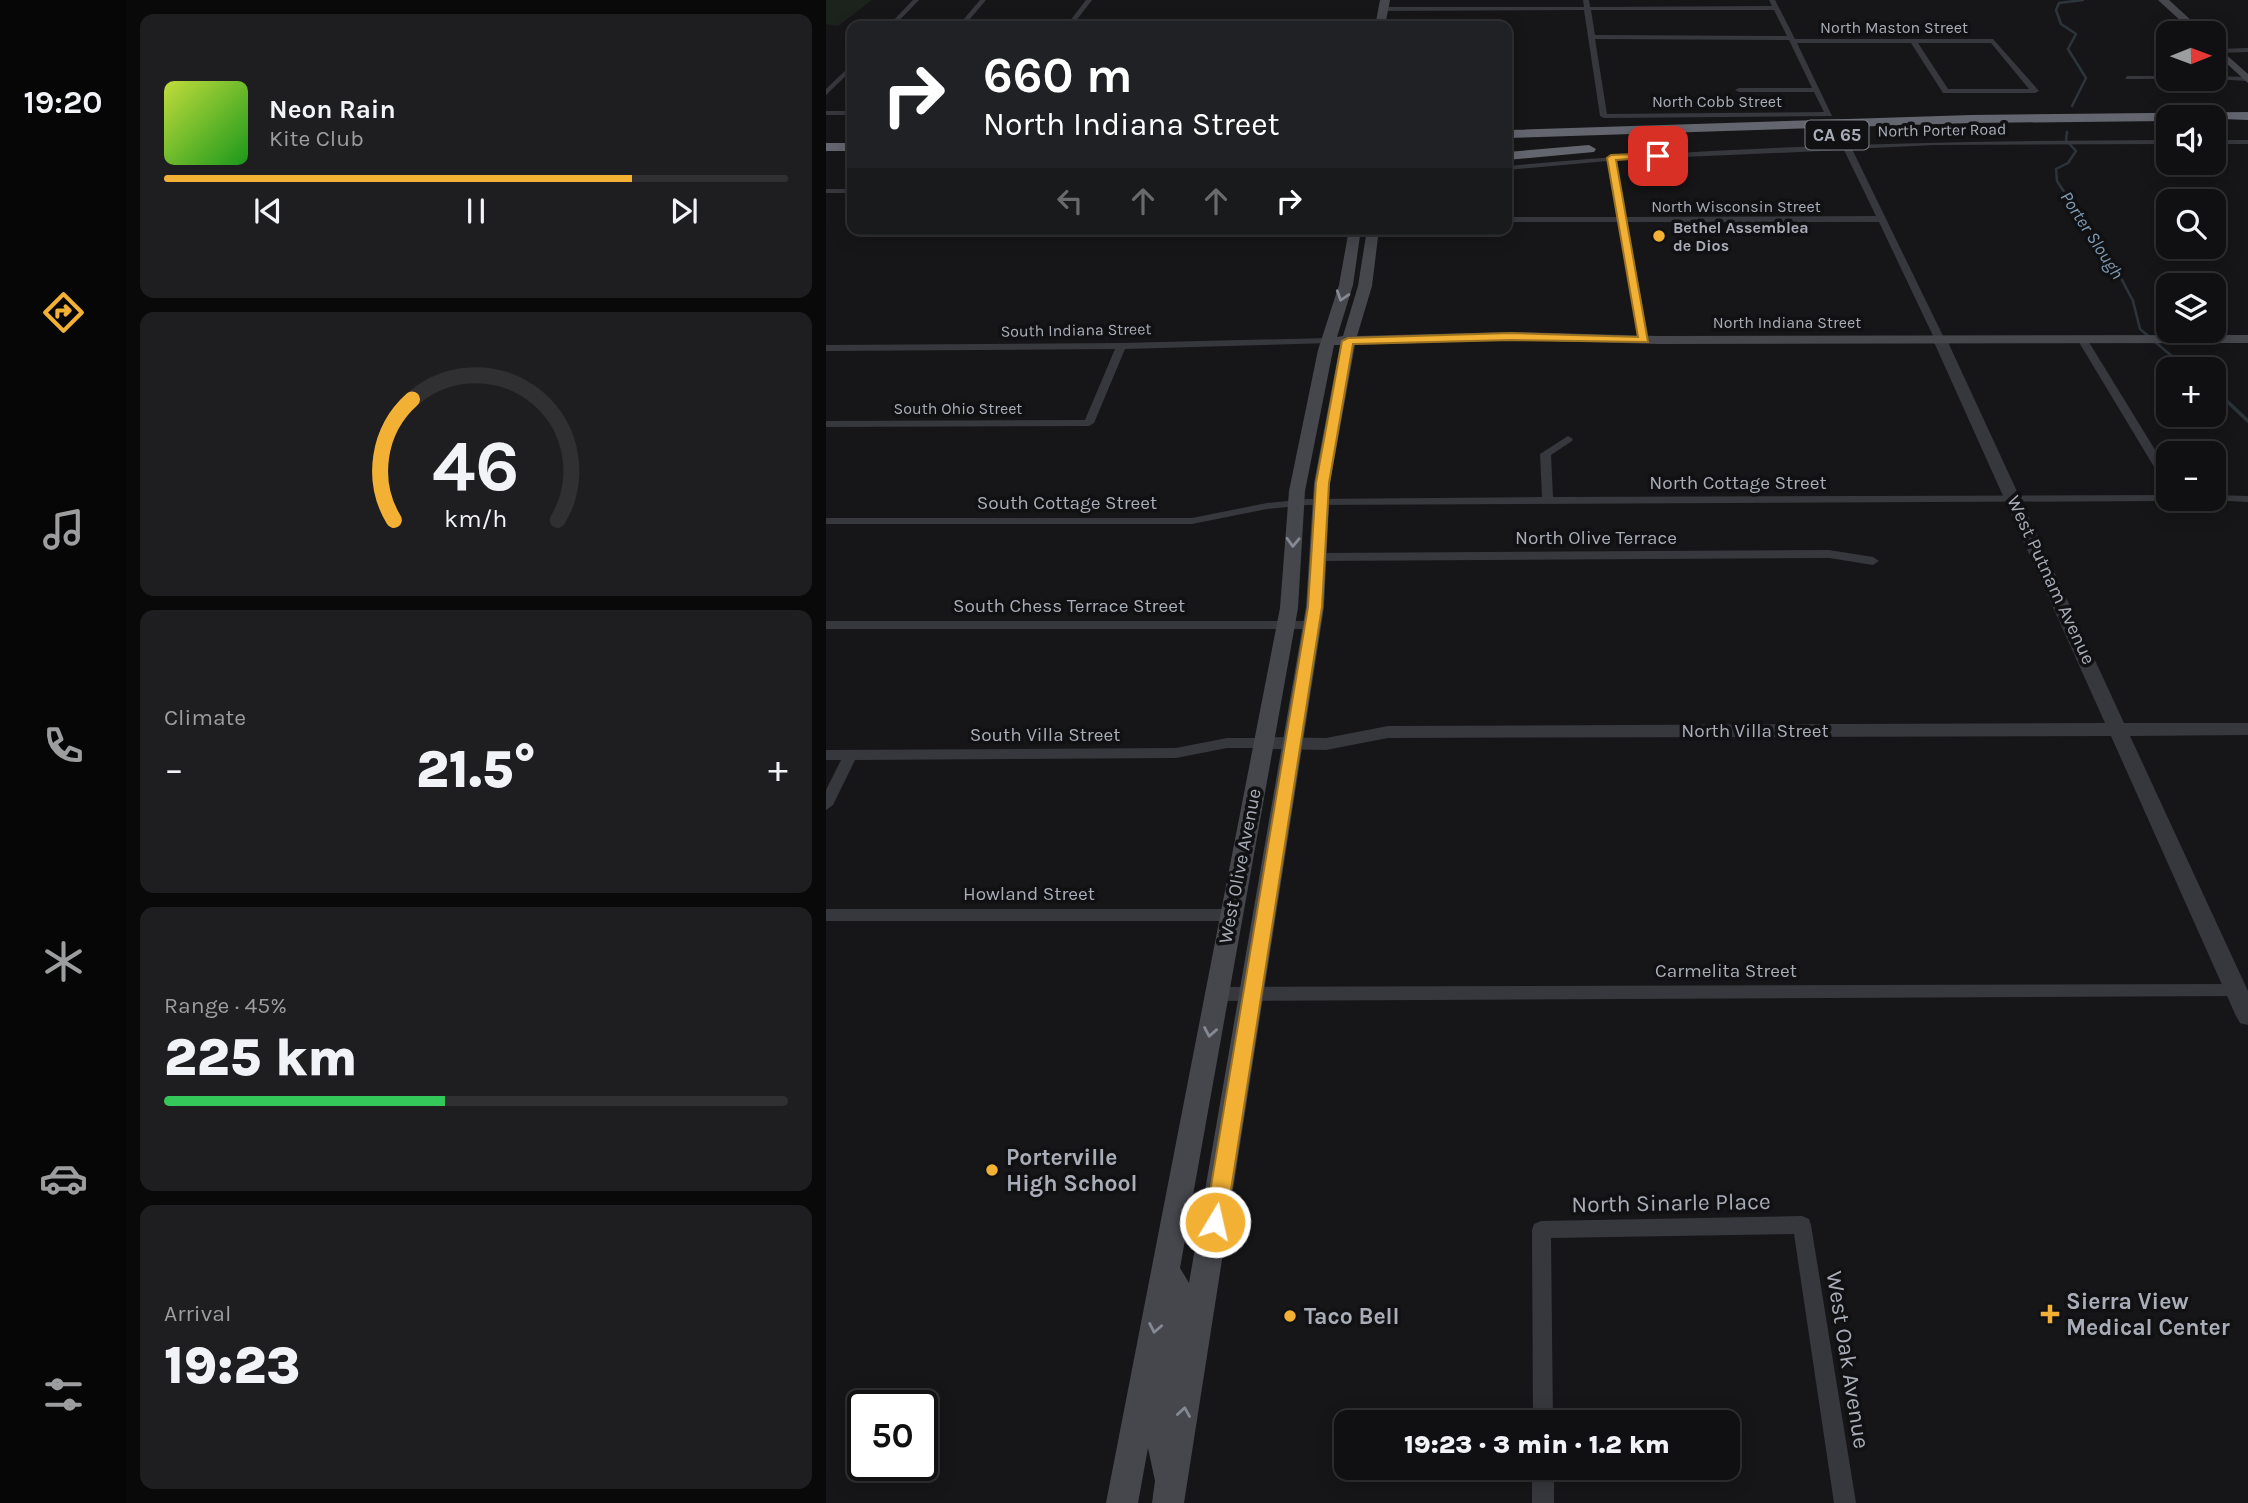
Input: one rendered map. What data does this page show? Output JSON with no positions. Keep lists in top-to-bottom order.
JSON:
{
  "streets": {
    "highway": ["CA 65"],
    "main road": ["North Indiana Street", "West Olive Avenue"],
    "street": [
      "North Maston Street",
      "North Cobb Street",
      "North Porter Road",
      "North Wisconsin Street",
      "South Indiana Street",
      "South Ohio Street",
      "North Cottage Street",
      "South Cottage Street",
      "North Olive Terrace",
      "West Putnam Avenue",
      "South Chess Terrace Street",
      "North Villa Street",
      "South Villa Street",
      "Howland Street",
      "Carmelita Street",
      "North Sinarle Place",
      "West Oak Avenue"
    ]
  },
  "crossings": [
    ["North Maston Street", "North Cobb Street"],
    ["North Porter Road", "West Putnam Avenue"],
    ["North Wisconsin Street", "West Putnam Avenue"],
    ["North Indiana Street", "South Indiana Street"],
    ["North Indiana Street", "West Putnam Avenue"],
    ["North Indiana Street", "West Olive Avenue"],
    ["South Indiana Street", "South Ohio Street"],
    ["South Indiana Street", "West Olive Avenue"],
    ["North Cottage Street", "South Cottage Street"],
    ["North Cottage Street", "West Putnam Avenue"],
    ["North Cottage Street", "West Olive Avenue"],
    ["South Cottage Street", "West Olive Avenue"],
    ["North Olive Terrace", "West Olive Avenue"],
    ["West Putnam Avenue", "North Villa Street"],
    ["West Putnam Avenue", "Carmelita Street"],
    ["South Chess Terrace Street", "West Olive Avenue"],
    ["North Villa Street", "South Villa Street"],
    ["North Villa Street", "West Olive Avenue"],
    ["South Villa Street", "West Olive Avenue"],
    ["West Olive Avenue", "Howland Street"],
    ["West Olive Avenue", "Carmelita Street"],
    ["North Sinarle Place", "West Oak Avenue"]
  ],
  "water": ["Porter Slough"],
  "places": {
    "other": ["Bethel Assemblea de Dios", "Porterville High School", "Taco Bell"],
    "health": ["Sierra View Medical Center"]
  },
  "north": "right",
  "page": {
    "tabs": "19:20",
    "map_buttons": ["+", "−"],
    "turn": ["660 m", "North Indiana Street"],
    "song": ["Neon Rain", "Kite Club"],
    "tile": [
      "Climate",
      ["Range · 45%", "225 km"],
      ["Arrival", "19:23"]
    ],
    "heat": ["−", "21.5°", "+"],
    "limit": "50",
    "trip": "19:23 · 3 min · 1.2 km",
    "gauge": ["46", "km/h"]
  }
}
